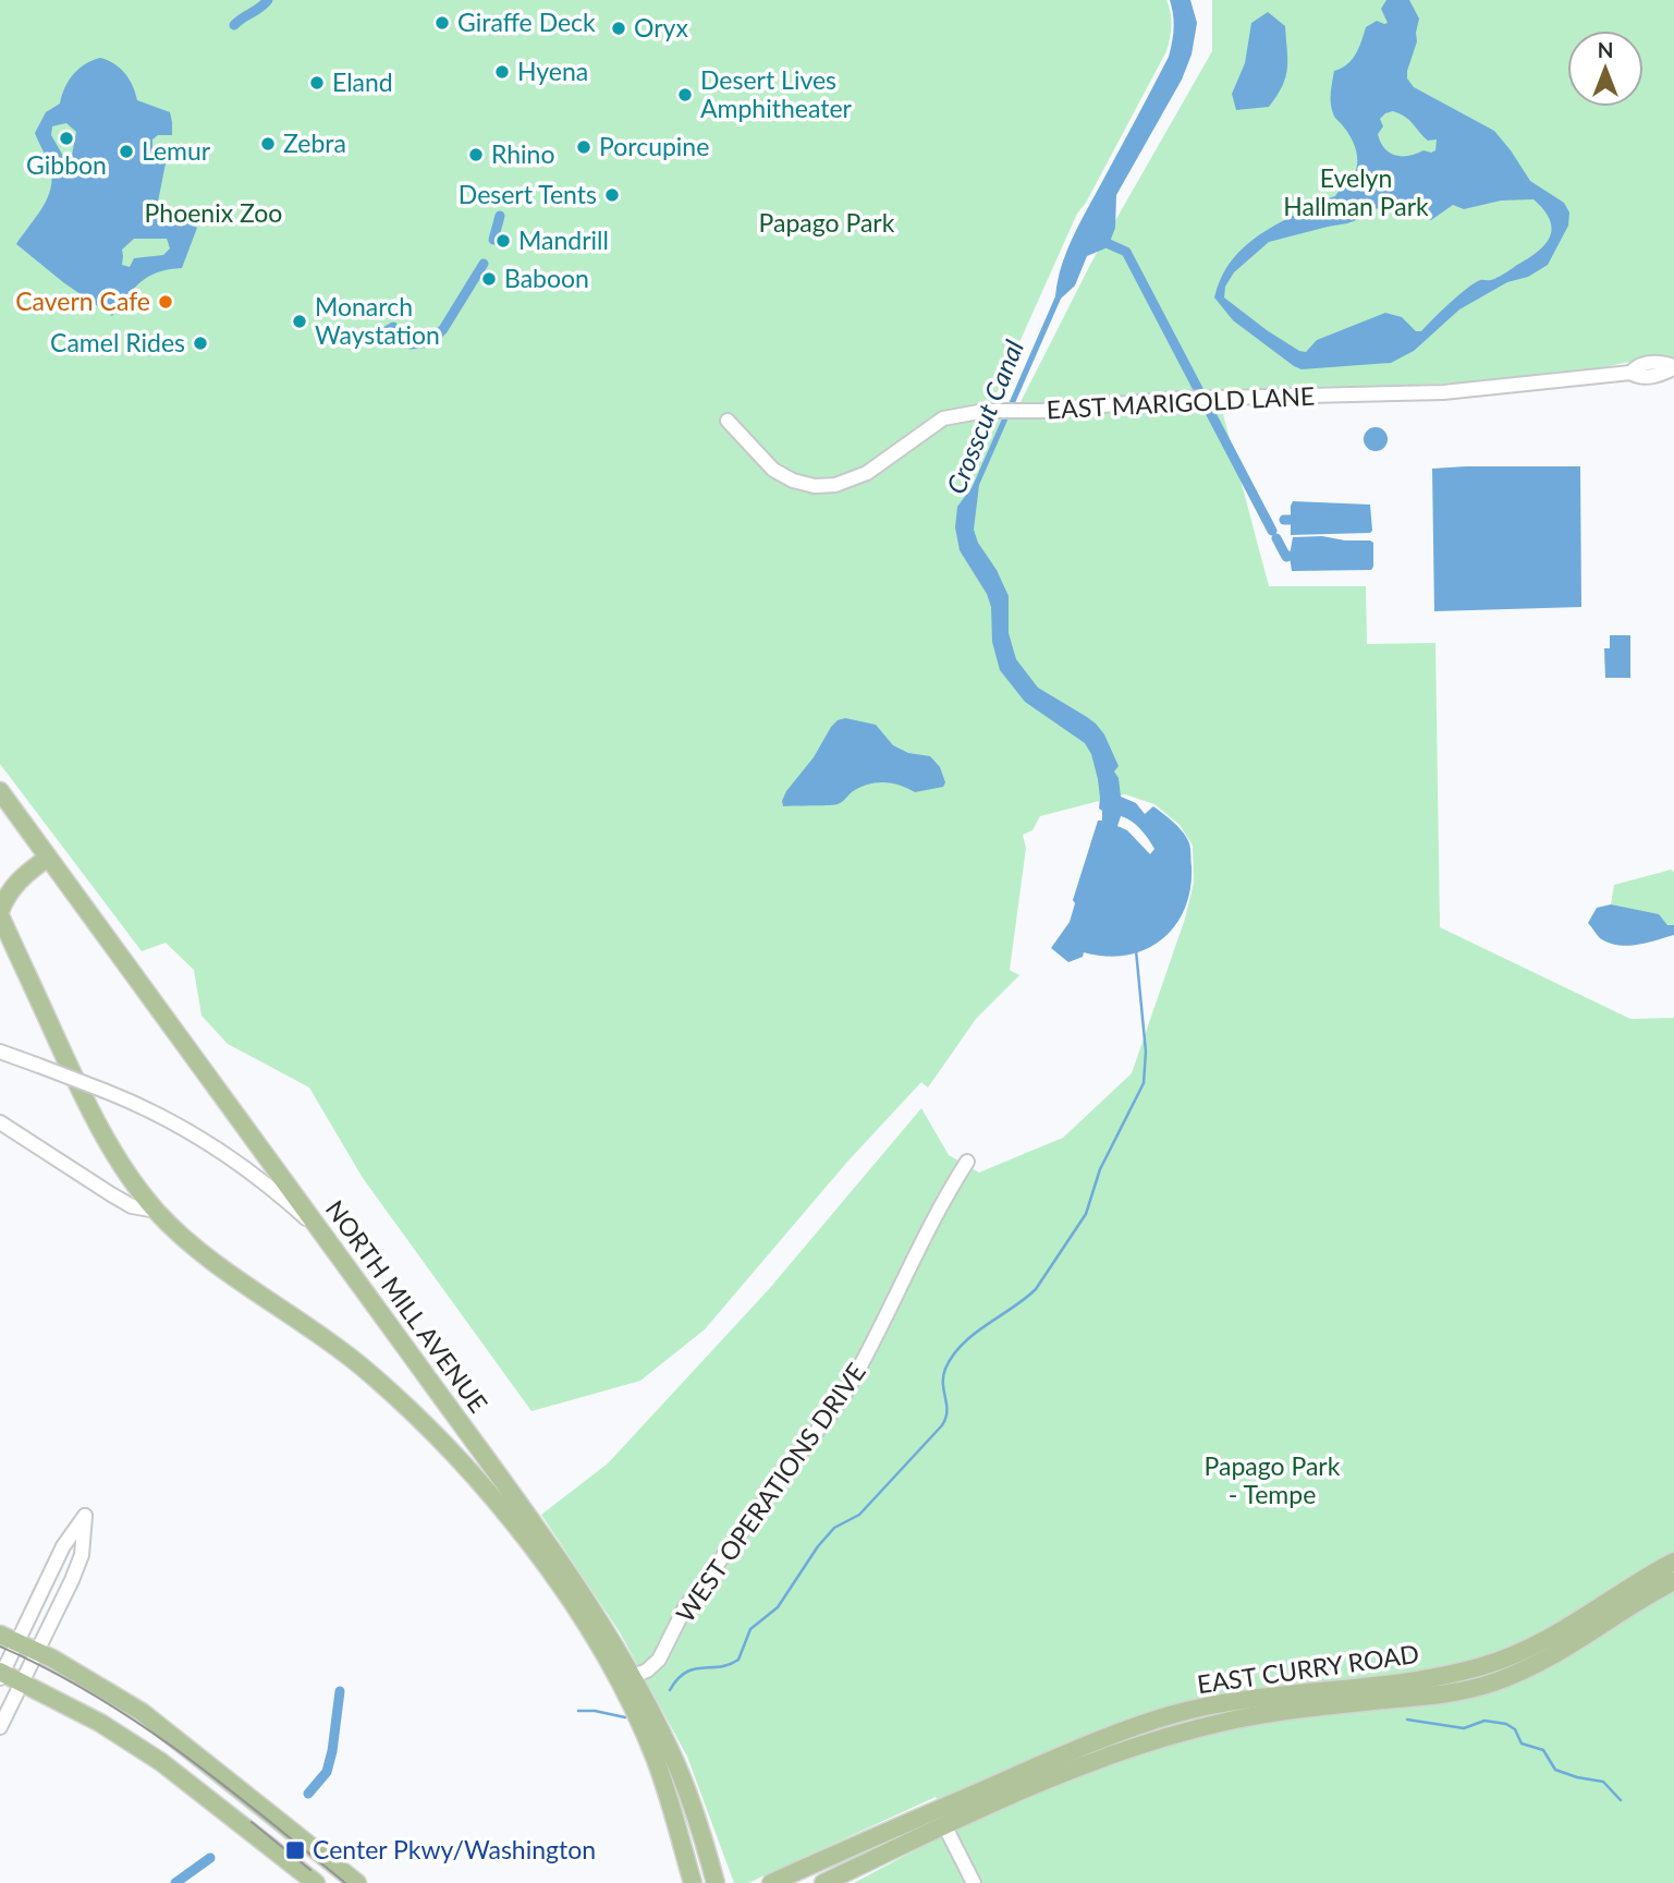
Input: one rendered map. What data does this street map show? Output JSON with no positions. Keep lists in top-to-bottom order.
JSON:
{
  "streets": {
    "main road": ["NORTH MILL AVENUE", "EAST CURRY ROAD"],
    "street": ["EAST MARIGOLD LANE", "WEST OPERATIONS DRIVE"]
  },
  "crossings": [
    ["NORTH MILL AVENUE", "WEST OPERATIONS DRIVE"]
  ],
  "water": ["Crosscut Canal"],
  "parks": [
    "Evelyn Hallman Park",
    "Phoenix Zoo",
    "Papago Park",
    "Papago Park - Tempe"
  ],
  "places": {
    "other": [
      "Giraffe Deck",
      "Oryx",
      "Hyena",
      "Eland",
      "Desert Lives Amphitheater",
      "Gibbon",
      "Zebra",
      "Porcupine",
      "Lemur",
      "Rhino",
      "Desert Tents",
      "Mandrill",
      "Baboon",
      "Cavern Cafe",
      "Monarch Waystation",
      "Camel Rides"
    ],
    "transit": ["Center Pkwy/Washington"]
  },
  "north": "top"
}
